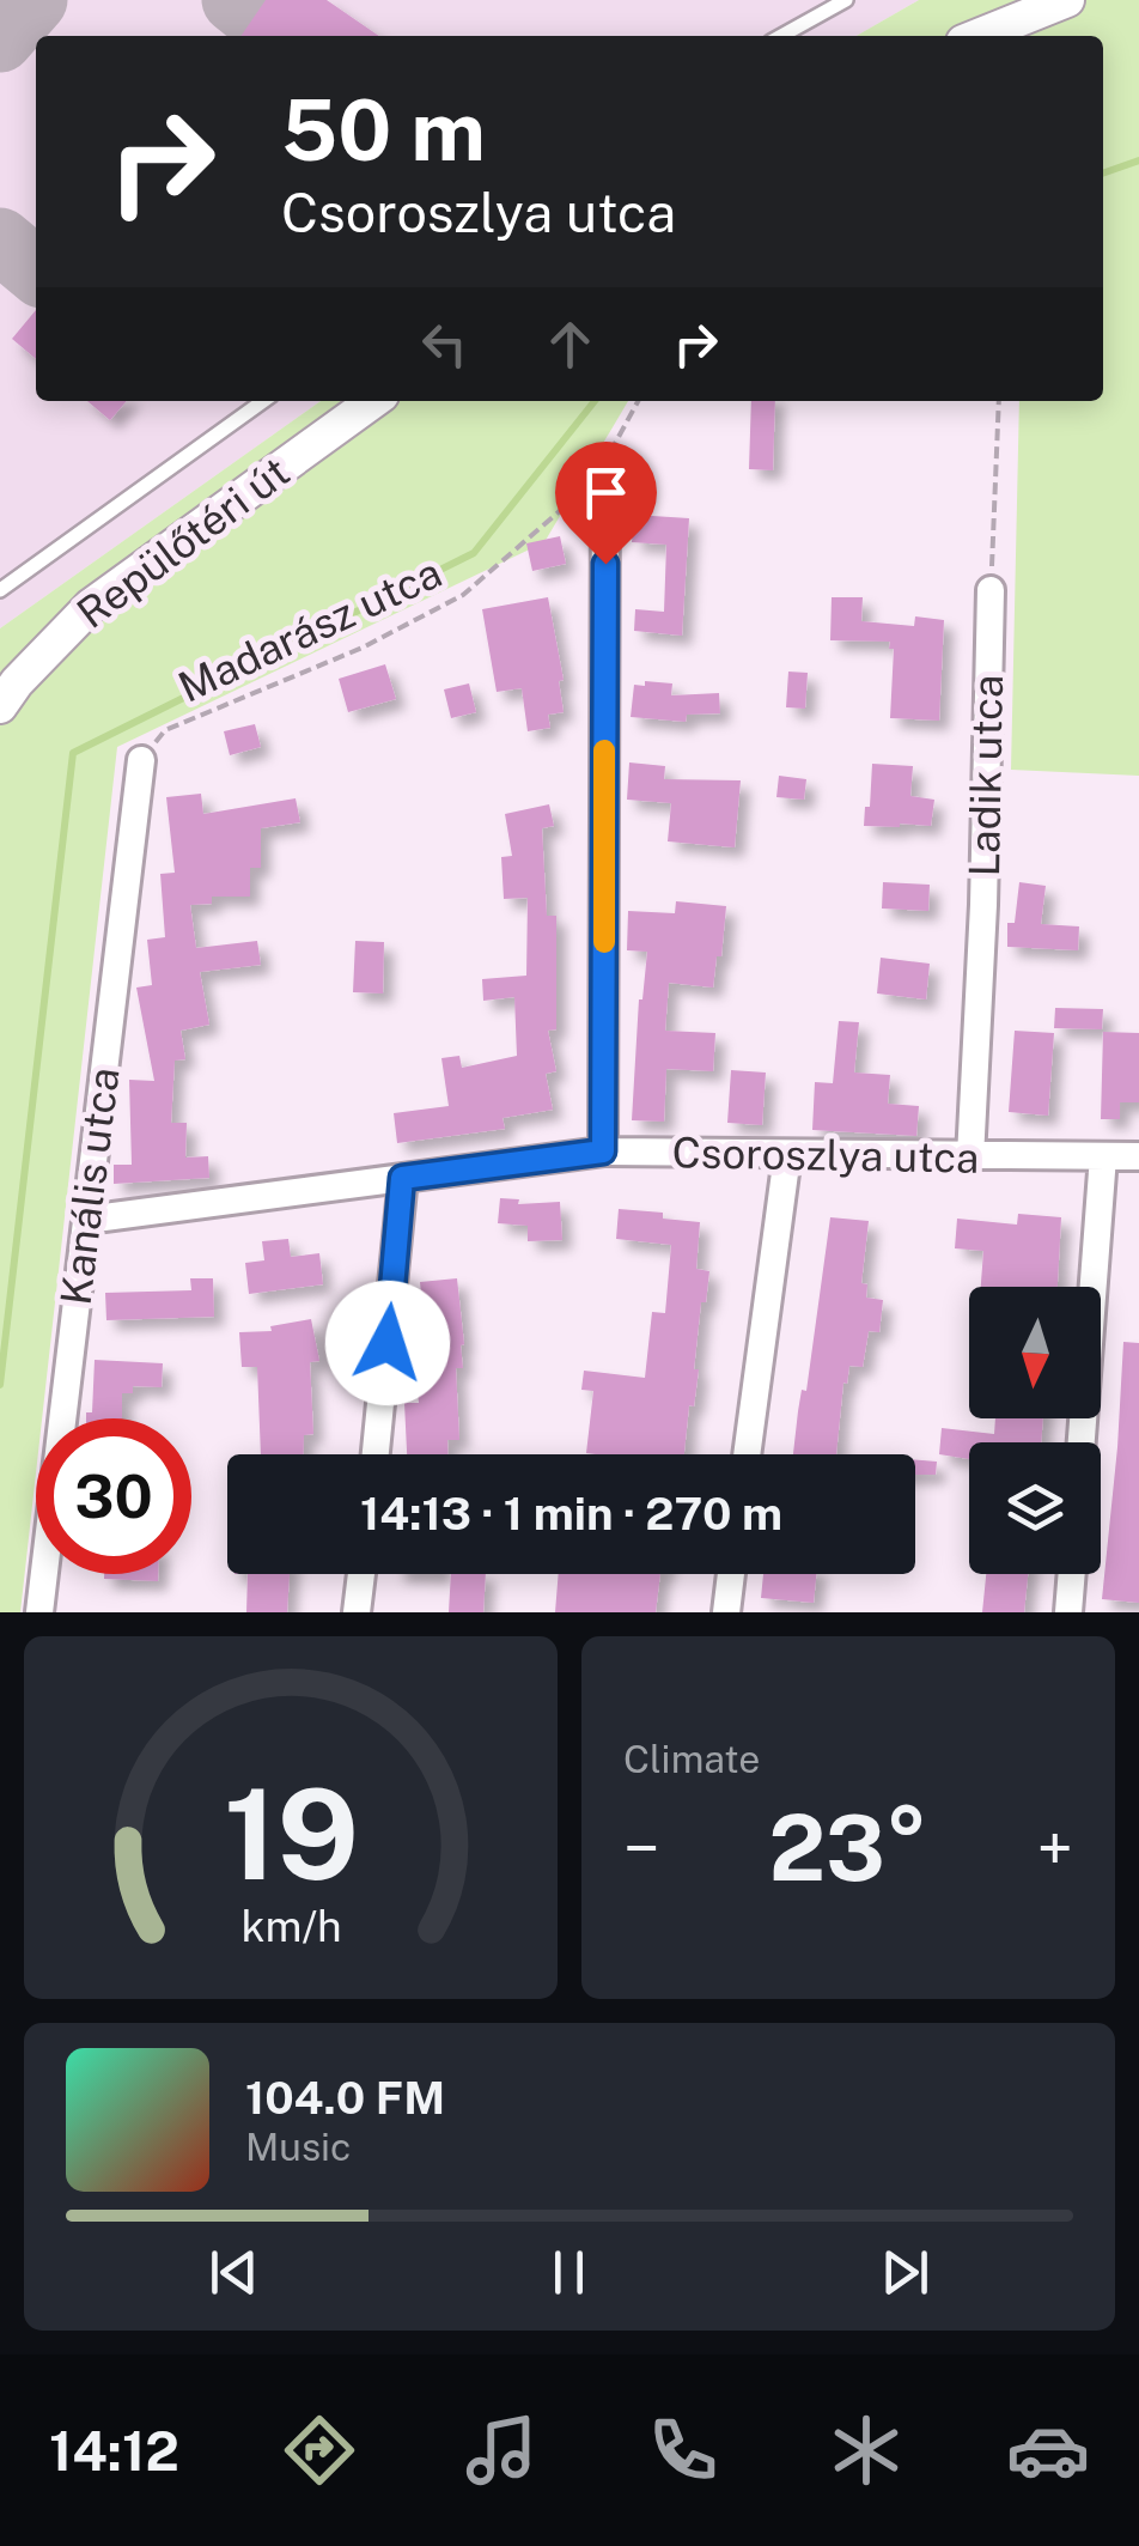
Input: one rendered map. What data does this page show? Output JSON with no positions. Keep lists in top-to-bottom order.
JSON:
{
  "streets": {
    "street": [
      "Repülőtéri út",
      "Ladik utca",
      "Csoroszlya utca",
      "Kanális utca"
    ],
    "path": ["Madarász utca"]
  },
  "crossings": [
    ["Madarász utca", "Kanális utca"],
    ["Ladik utca", "Csoroszlya utca"],
    ["Csoroszlya utca", "Kanális utca"]
  ],
  "north": "bottom",
  "page": {
    "turn": ["50 m", "Csoroszlya utca"],
    "limit": "30",
    "trip": "14:13 · 1 min · 270 m",
    "tile": "Climate",
    "heat": ["−", "23°", "+"],
    "song": ["104.0 FM", "Music"],
    "tabs": "14:12",
    "gauge": ["19", "km/h"]
  }
}
